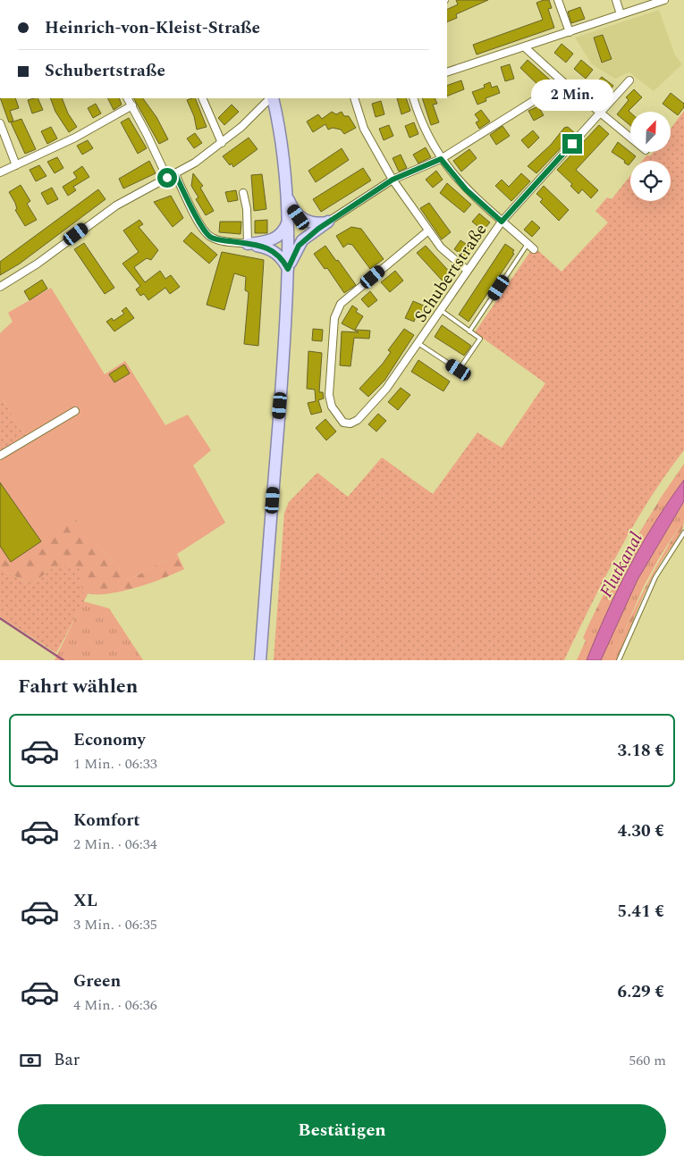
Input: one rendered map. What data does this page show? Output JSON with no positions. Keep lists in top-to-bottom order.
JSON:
{
  "streets": {
    "street": ["Schubertstraße"]
  },
  "water": ["Flutkanal"],
  "north": "top right",
  "page": {
    "banner": ["Heinrich-von-Kleist-Straße", "Schubertstraße"],
    "bubble": "2 Min.",
    "heading": "Fahrt wählen",
    "list": [
      {
        "name": "Economy",
        "note": "1 Min. · 06:33",
        "value": "3.18 €"
      },
      {
        "name": "Komfort",
        "note": "2 Min. · 06:34",
        "value": "4.30 €"
      },
      {
        "name": "XL",
        "note": "3 Min. · 06:35",
        "value": "5.41 €"
      },
      {
        "name": "Green",
        "note": "4 Min. · 06:36",
        "value": "6.29 €"
      }
    ],
    "pay": ["Bar", "560 m"],
    "buttons": "Bestätigen"
  }
}
